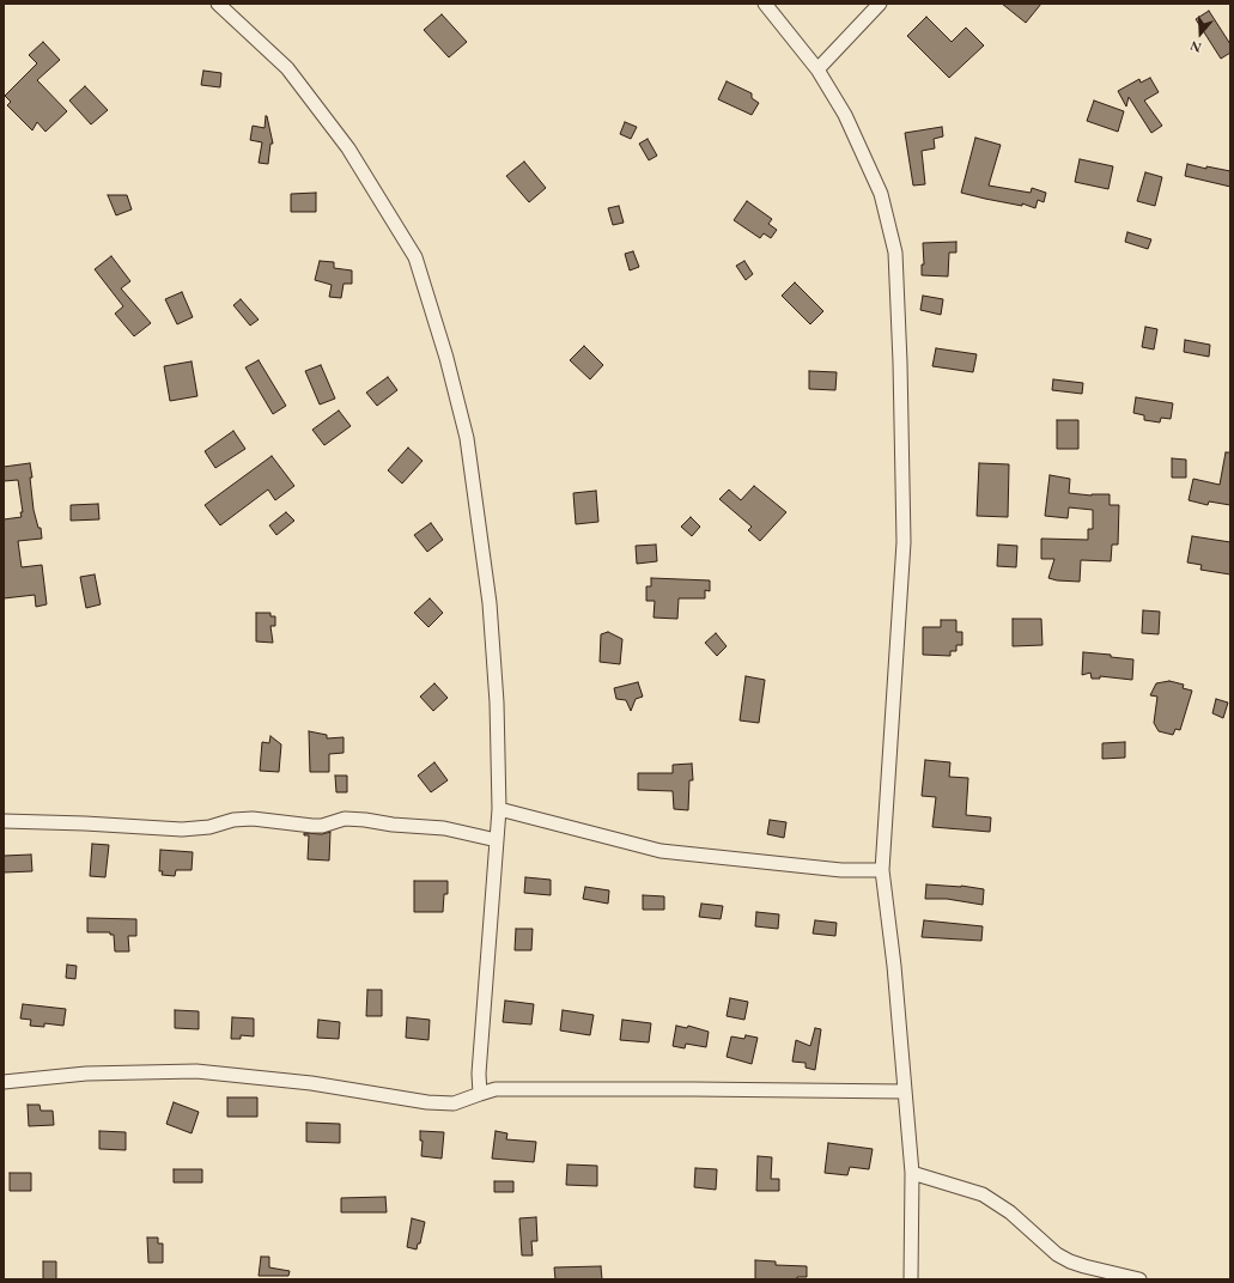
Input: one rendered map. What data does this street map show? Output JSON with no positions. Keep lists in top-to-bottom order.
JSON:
{
  "north": "bottom"
}
